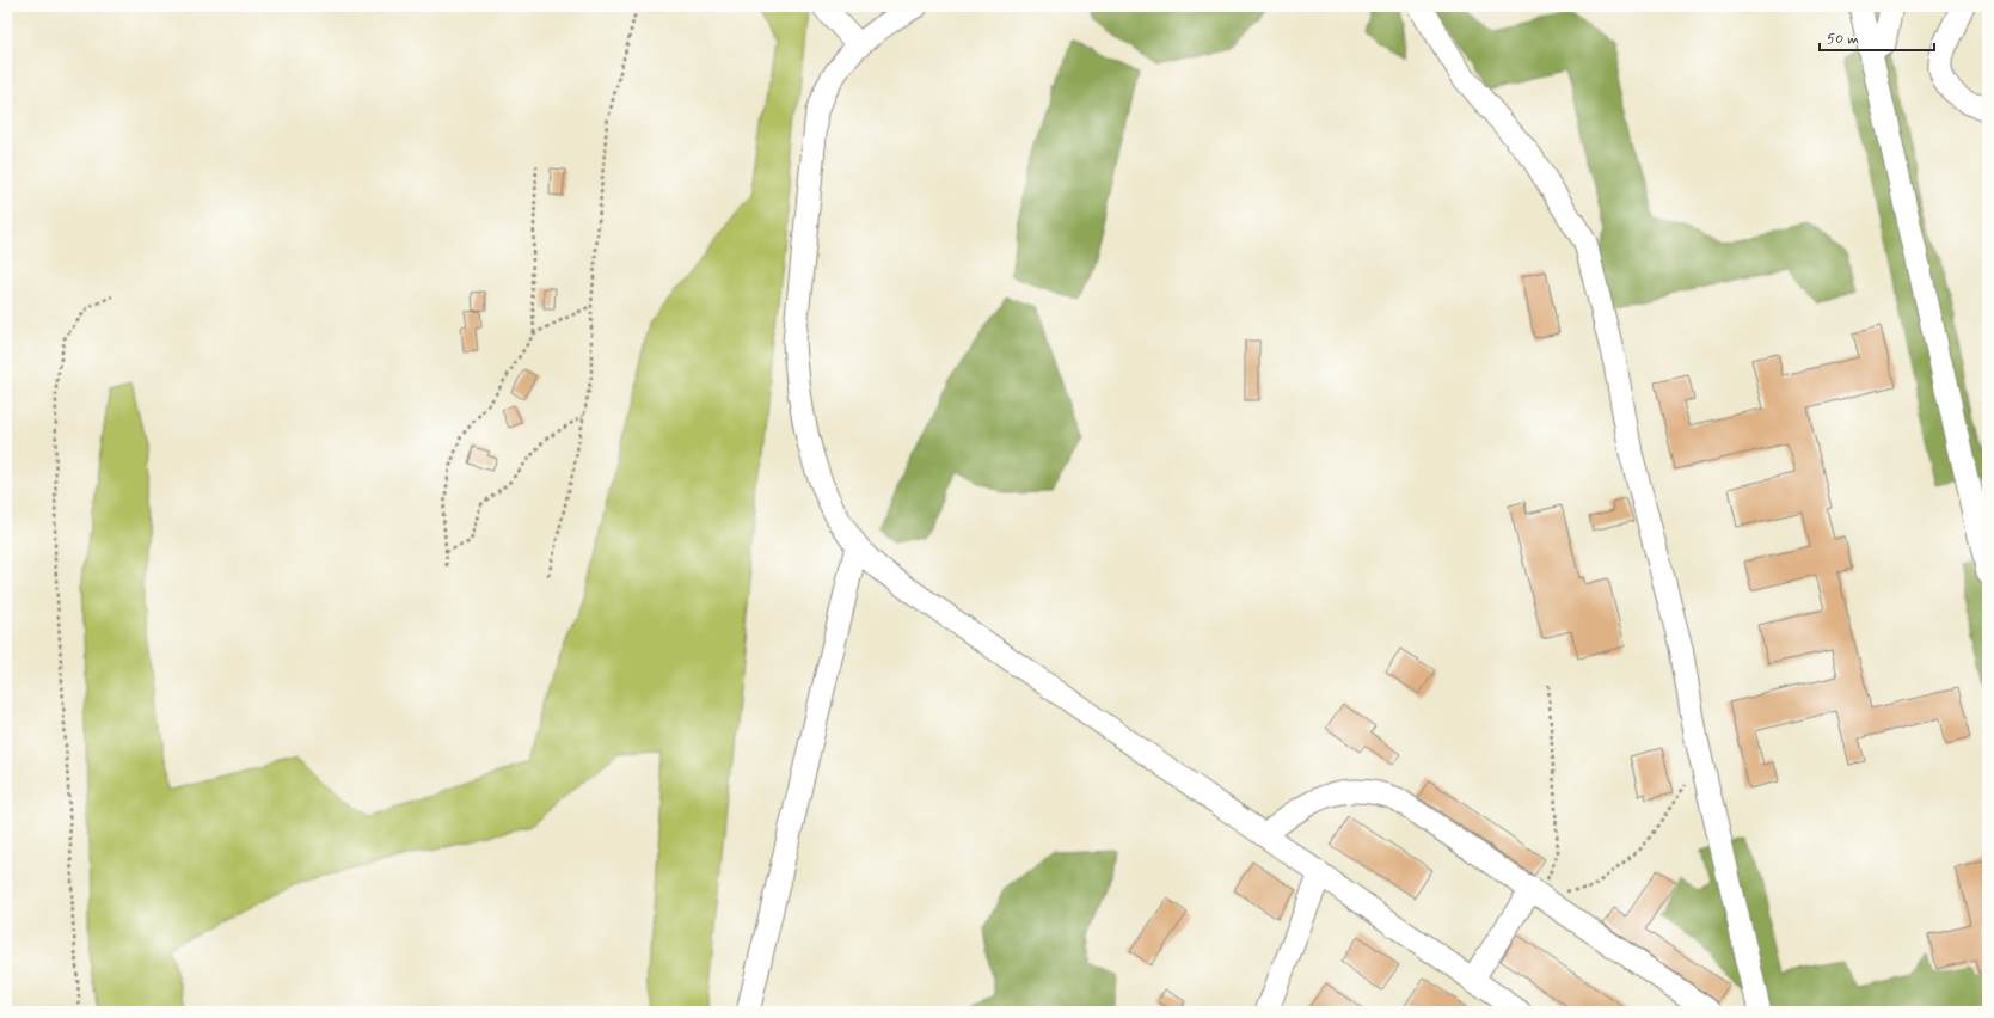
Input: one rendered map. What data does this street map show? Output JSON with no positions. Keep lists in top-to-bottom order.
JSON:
{
  "scale_bar": "50 m"
}
